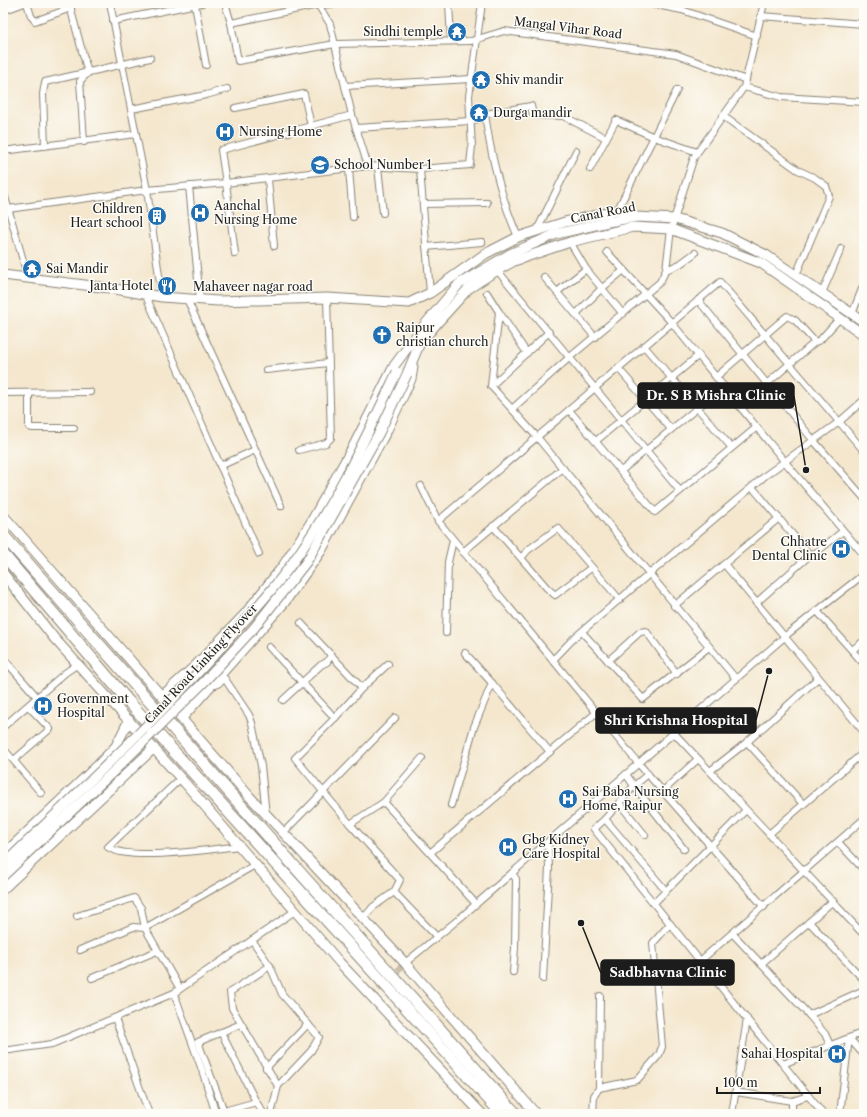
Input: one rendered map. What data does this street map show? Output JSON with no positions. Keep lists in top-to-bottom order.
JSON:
{
  "streets": {
    "main road": ["Canal Road", "Mahaveer nagar road", "Canal Road Linking Flyover"],
    "street": ["Mangal Vihar Road"]
  },
  "crossings": [
    ["Canal Road", "Canal Road Linking Flyover"]
  ],
  "places": {
    "temple": [
      "Sindhi temple",
      "Shiv mandir",
      "Durga mandir",
      "Sai Mandir"
    ],
    "hospital": [
      "Nursing Home",
      "Aanchal Nursing Home",
      "Chhatre Dental Clinic",
      "Government Hospital",
      "Sai Baba Nursing Home, Raipur",
      "Gbg Kidney Care Hospital",
      "Sahai Hospital"
    ],
    "school or university": ["School Number 1"],
    "building": ["Children Heart school"],
    "restaurant": ["Janta Hotel"],
    "church": ["Raipur christian church"],
    "other": ["Dr. S B Mishra Clinic", "Shri Krishna Hospital", "Sadbhavna Clinic"]
  },
  "scale_bar": "100 m"
}
